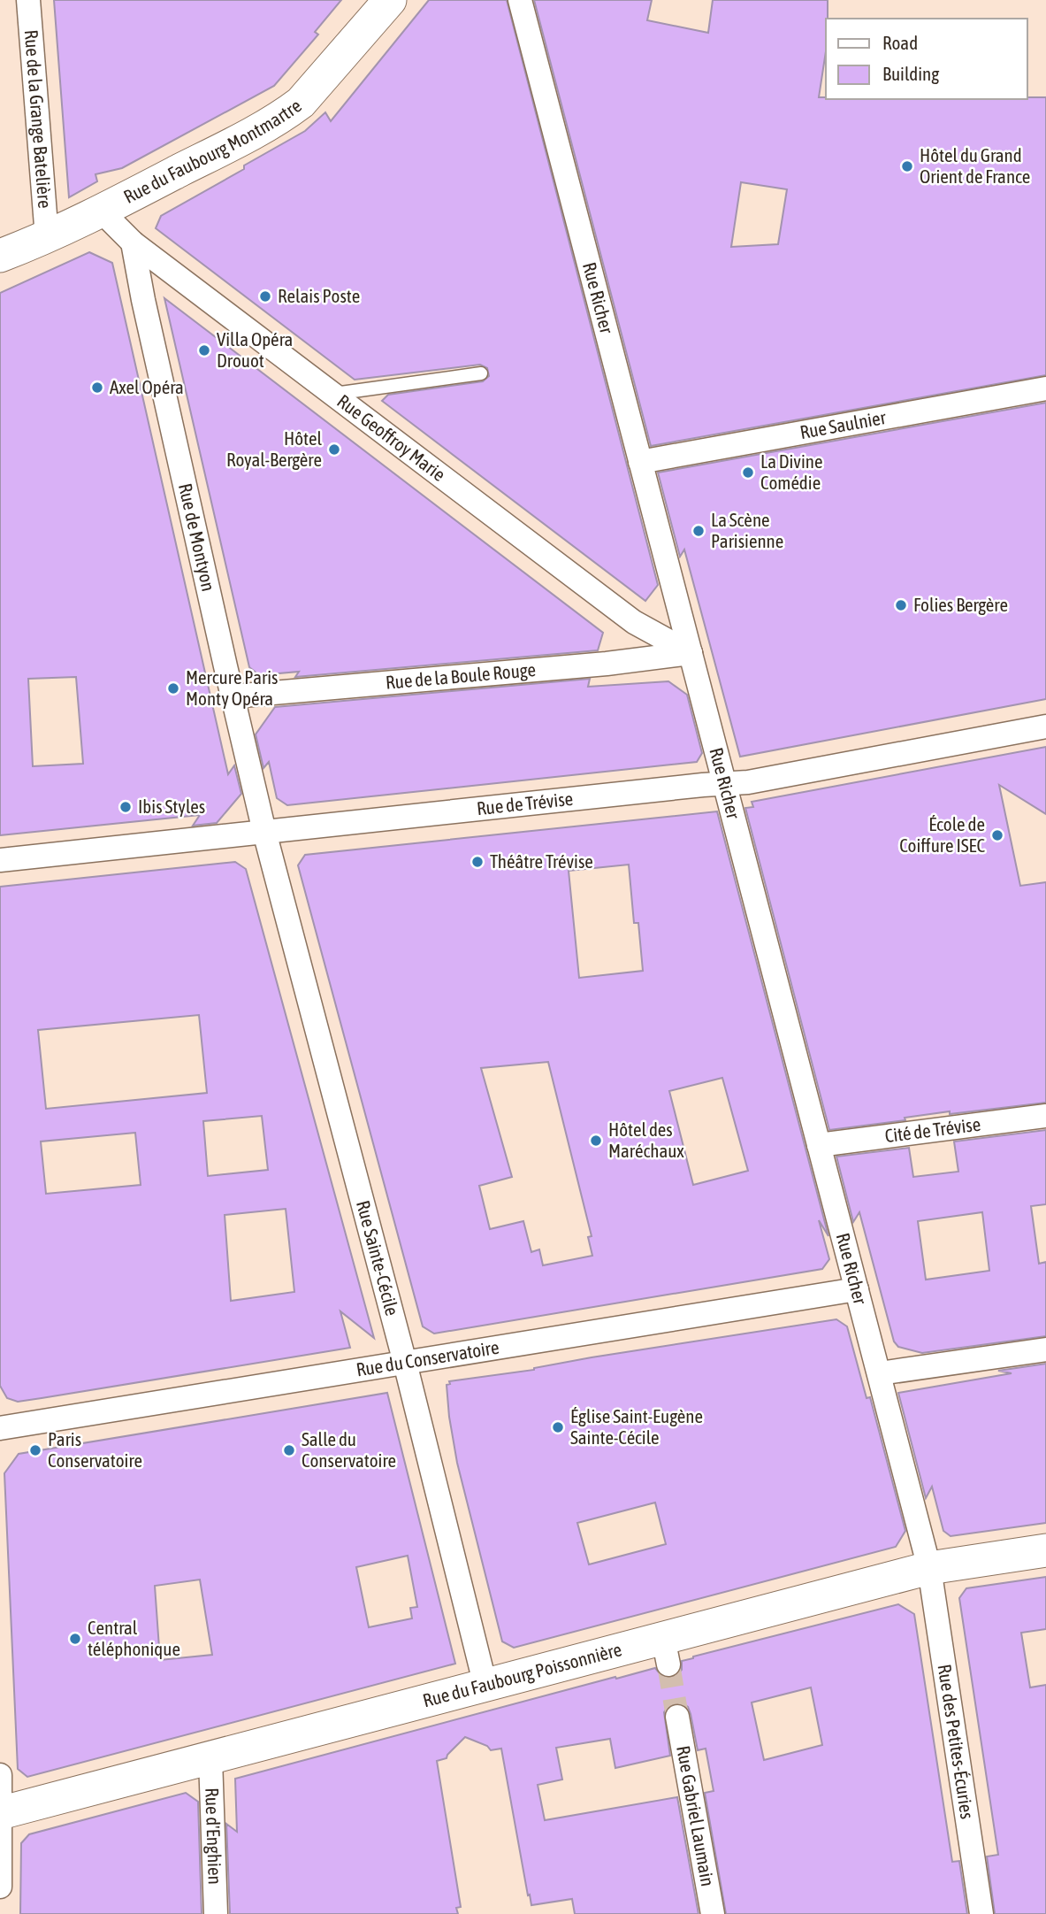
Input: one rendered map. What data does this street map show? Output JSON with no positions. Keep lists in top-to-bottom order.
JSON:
{
  "streets": {
    "street": [
      "Rue de la Grange Batelière",
      "Rue du Faubourg Montmartre",
      "Rue Richer",
      "Rue Saulnier",
      "Rue Geoffroy Marie",
      "Rue de Montyon",
      "Rue de la Boule Rouge",
      "Rue de Trévise",
      "Cité de Trévise",
      "Rue Sainte-Cécile",
      "Rue du Conservatoire",
      "Rue du Faubourg Poissonnière",
      "Rue des Petites-Écuries",
      "Rue Gabriel Laumain",
      "Rue d'Enghien"
    ]
  },
  "crossings": [
    ["Rue de la Grange Batelière", "Rue du Faubourg Montmartre"],
    ["Rue du Faubourg Montmartre", "Rue Geoffroy Marie"],
    ["Rue Richer", "Rue Saulnier"],
    ["Rue Richer", "Rue Geoffroy Marie"],
    ["Rue Richer", "Rue de la Boule Rouge"],
    ["Rue Richer", "Rue de Trévise"],
    ["Rue Richer", "Cité de Trévise"],
    ["Rue Richer", "Rue du Conservatoire"],
    ["Rue Richer", "Rue du Faubourg Poissonnière"],
    ["Rue Richer", "Rue des Petites-Écuries"],
    ["Rue Geoffroy Marie", "Rue de Montyon"],
    ["Rue Geoffroy Marie", "Rue de la Boule Rouge"],
    ["Rue de Montyon", "Rue de la Boule Rouge"],
    ["Rue de Montyon", "Rue de Trévise"],
    ["Rue de Montyon", "Rue Sainte-Cécile"],
    ["Rue de Trévise", "Rue Sainte-Cécile"],
    ["Rue Sainte-Cécile", "Rue du Conservatoire"],
    ["Rue Sainte-Cécile", "Rue du Faubourg Poissonnière"],
    ["Rue du Faubourg Poissonnière", "Rue des Petites-Écuries"],
    ["Rue du Faubourg Poissonnière", "Rue d'Enghien"]
  ],
  "places": [
    "Hôtel du Grand Orient de France",
    "Relais Poste",
    "Villa Opéra Drouot",
    "Axel Opéra",
    "Hôtel Royal-Bergère",
    "La Divine Comédie",
    "La Scène Parisienne",
    "Folies Bergère",
    "Mercure Paris Monty Opéra",
    "Ibis Styles",
    "École de Coiffure ISEC",
    "Théâtre Trévise",
    "Hôtel des Maréchaux",
    "Église Saint-Eugène Sainte-Cécile",
    "Paris Conservatoire",
    "Salle du Conservatoire",
    "Central téléphonique"
  ],
  "legend": ["Road", "Building"]
}
